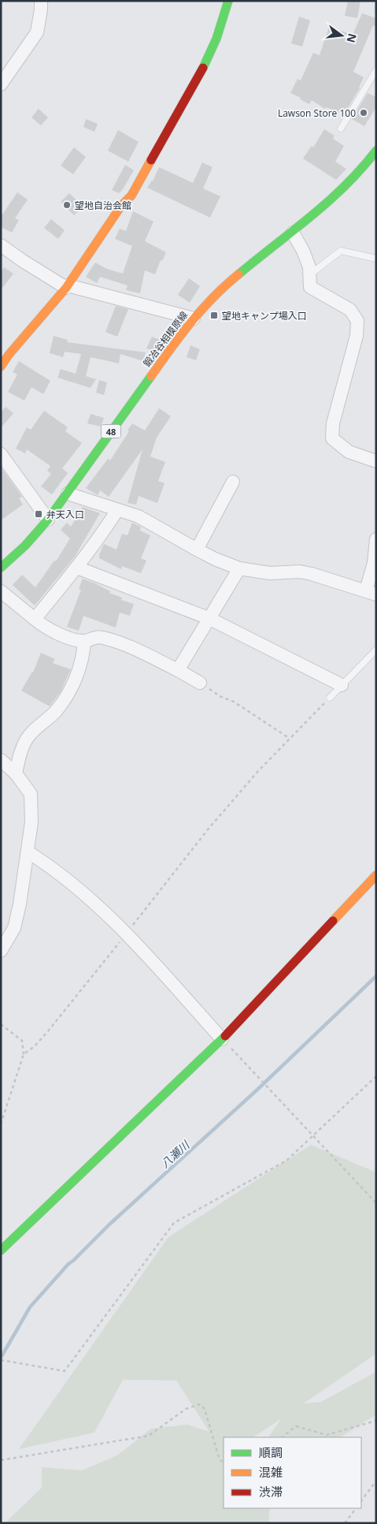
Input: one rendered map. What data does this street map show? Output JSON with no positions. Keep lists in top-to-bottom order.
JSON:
{
  "streets": {
    "street": ["鍛冶谷相模原線", "48"]
  },
  "water": ["八瀬川"],
  "places": {
    "other": ["Lawson Store 100", "望地自治会館"],
    "transit": ["望地キャンプ場入口", "弁天入口"]
  },
  "legend": ["順調", "混雑", "渋滞"],
  "north": "right"
}
